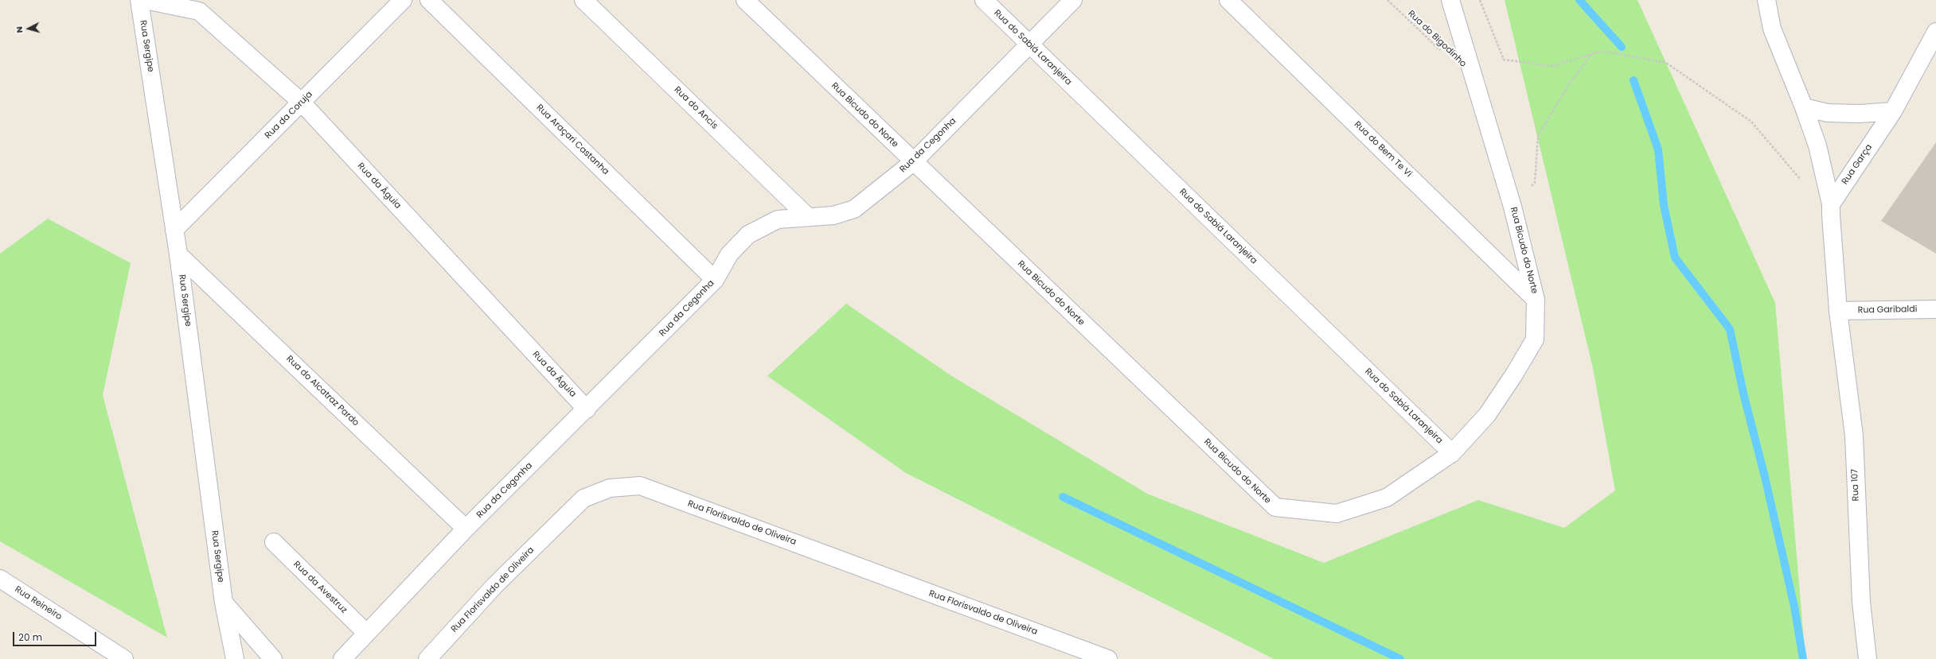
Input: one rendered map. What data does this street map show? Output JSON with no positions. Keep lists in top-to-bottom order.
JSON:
{
  "streets": {
    "street": [
      "Rua Sergipe",
      "Rua do Sabiá Laranjeira",
      "Rua do Ancis",
      "Rua da Coruja",
      "Rua Bicudo do Norte",
      "Rua Araçari Castanha",
      "Rua da Cegonha",
      "Rua do Bem Te Vi",
      "Rua Garça",
      "Rua da Águia",
      "Rua Garibaldi",
      "Rua do Alcatraz Pardo",
      "Rua 107",
      "Rua Florisvaldo de Oliveira",
      "Rua da Avestruz",
      "Rua Reineiro"
    ],
    "path": ["Rua do Bigodinho"]
  },
  "crossings": [
    ["Rua Sergipe", "Rua da Coruja"],
    ["Rua Sergipe", "Rua do Alcatraz Pardo"],
    ["Rua do Sabiá Laranjeira", "Rua Bicudo do Norte"],
    ["Rua do Sabiá Laranjeira", "Rua da Cegonha"],
    ["Rua do Ancis", "Rua da Cegonha"],
    ["Rua da Coruja", "Rua da Águia"],
    ["Rua Bicudo do Norte", "Rua da Cegonha"],
    ["Rua Bicudo do Norte", "Rua do Bem Te Vi"],
    ["Rua Araçari Castanha", "Rua da Cegonha"],
    ["Rua da Cegonha", "Rua da Águia"],
    ["Rua da Cegonha", "Rua do Alcatraz Pardo"],
    ["Rua da Cegonha", "Rua da Avestruz"],
    ["Rua Garibaldi", "Rua 107"]
  ],
  "scale_bar": "20 m",
  "north": "left"
}
